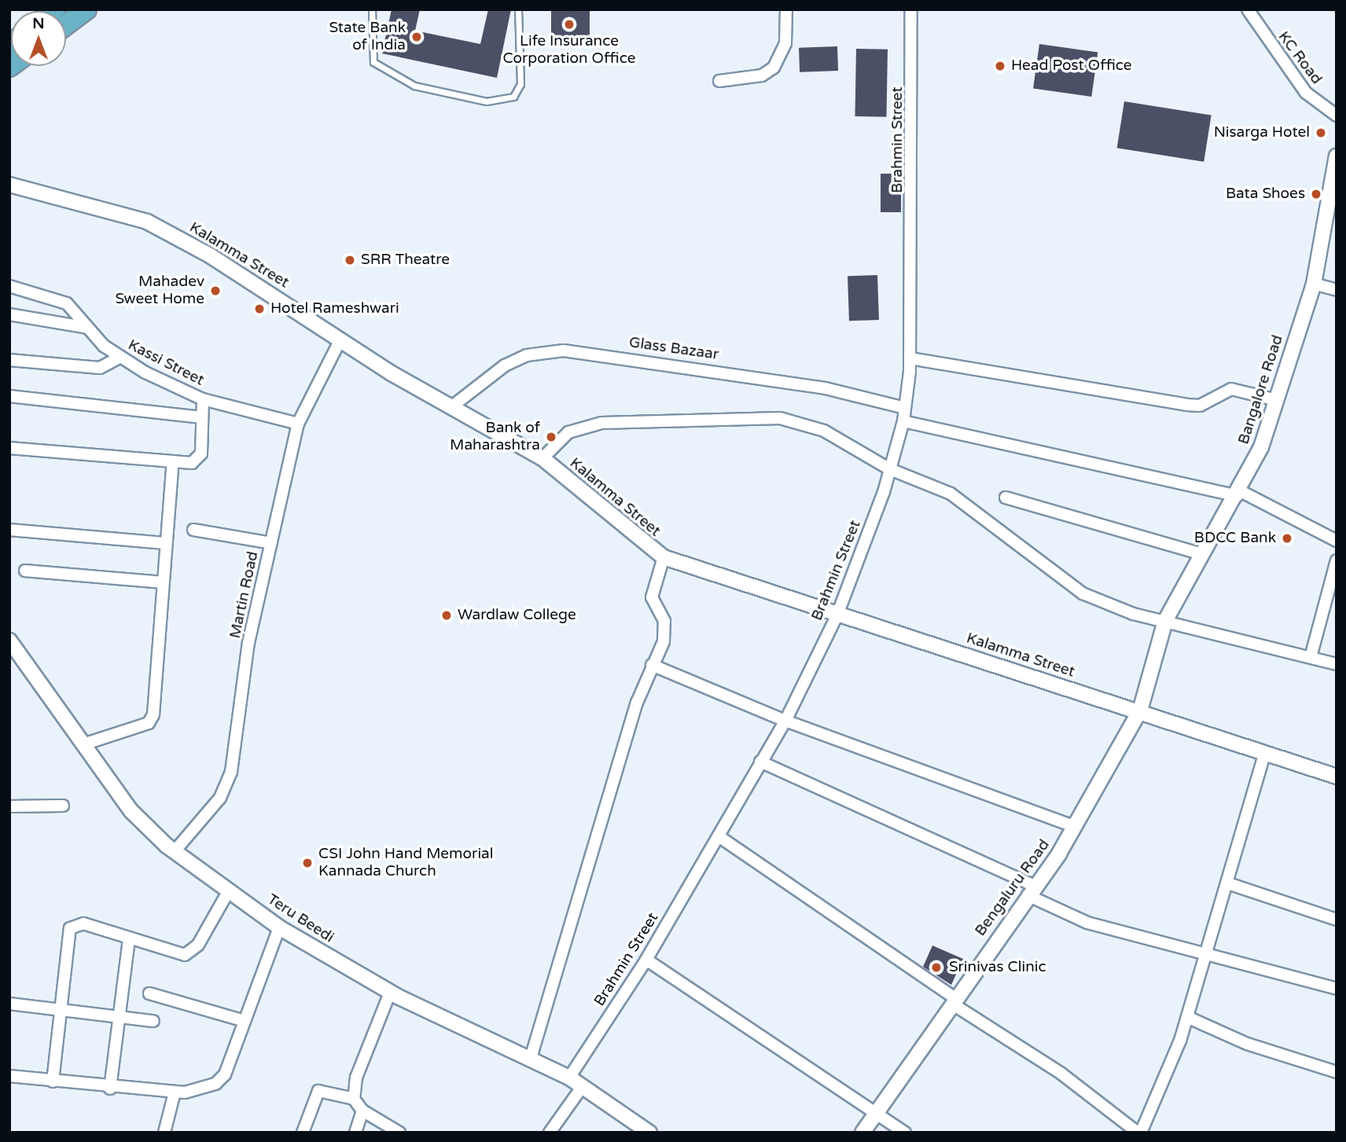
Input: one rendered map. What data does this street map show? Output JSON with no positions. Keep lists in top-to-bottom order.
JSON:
{
  "streets": {
    "street": [
      "KC Road",
      "Brahmin Street",
      "Kalamma Street",
      "Glass Bazaar",
      "Kassi Street",
      "Bangalore Road",
      "Martin Road",
      "Bengaluru Road",
      "Teru Beedi"
    ]
  },
  "crossings": [
    ["Brahmin Street", "Kalamma Street"],
    ["Brahmin Street", "Glass Bazaar"],
    ["Brahmin Street", "Teru Beedi"],
    ["Kalamma Street", "Glass Bazaar"],
    ["Kalamma Street", "Bangalore Road"],
    ["Kalamma Street", "Martin Road"],
    ["Kalamma Street", "Bengaluru Road"],
    ["Kassi Street", "Martin Road"],
    ["Bangalore Road", "Bengaluru Road"],
    ["Martin Road", "Teru Beedi"]
  ],
  "places": [
    "Life Insurance Corporation Office",
    "State Bank of India",
    "Head Post Office",
    "Nisarga Hotel",
    "Bata Shoes",
    "SRR Theatre",
    "Mahadev Sweet Home",
    "Hotel Rameshwari",
    "Bank of Maharashtra",
    "BDCC Bank",
    "Wardlaw College",
    "CSI John Hand Memorial Kannada Church",
    "Srinivas Clinic"
  ],
  "north": "top"
}
